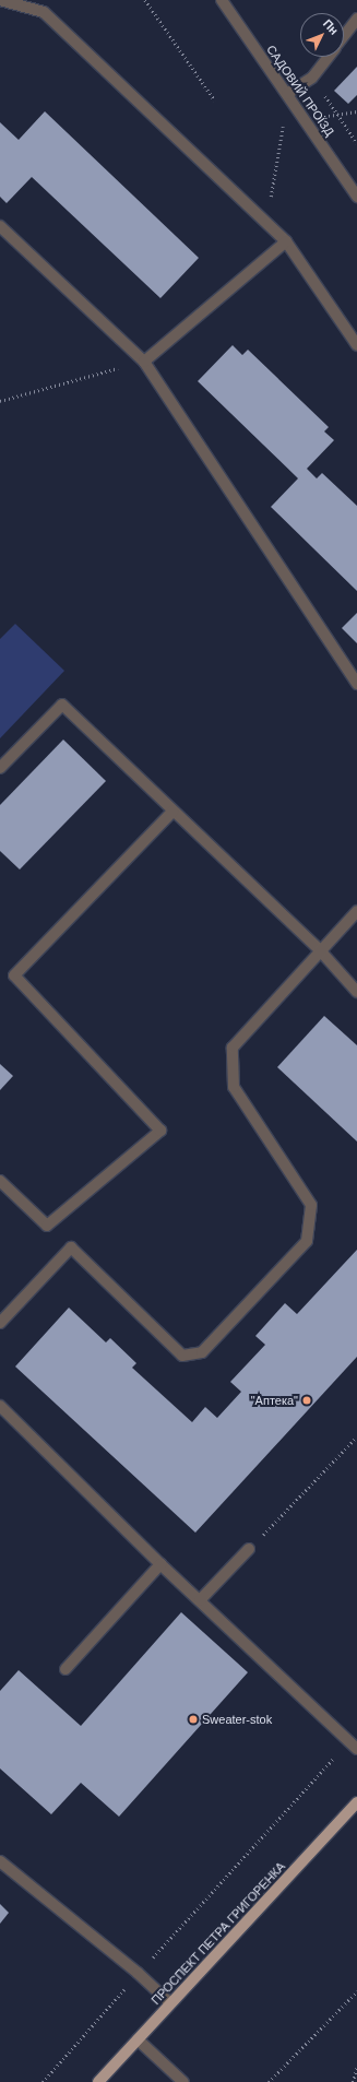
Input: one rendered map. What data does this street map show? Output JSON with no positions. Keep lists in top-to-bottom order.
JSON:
{
  "streets": {
    "main road": ["ПРОСПЕКТ ПЕТРА ГРИГОРЕНКА"],
    "street": ["САДОВИЙ ПРОЇЗД"]
  },
  "places": ["\"Аптека\"", "Sweater-stok"],
  "north": "top right"
}
